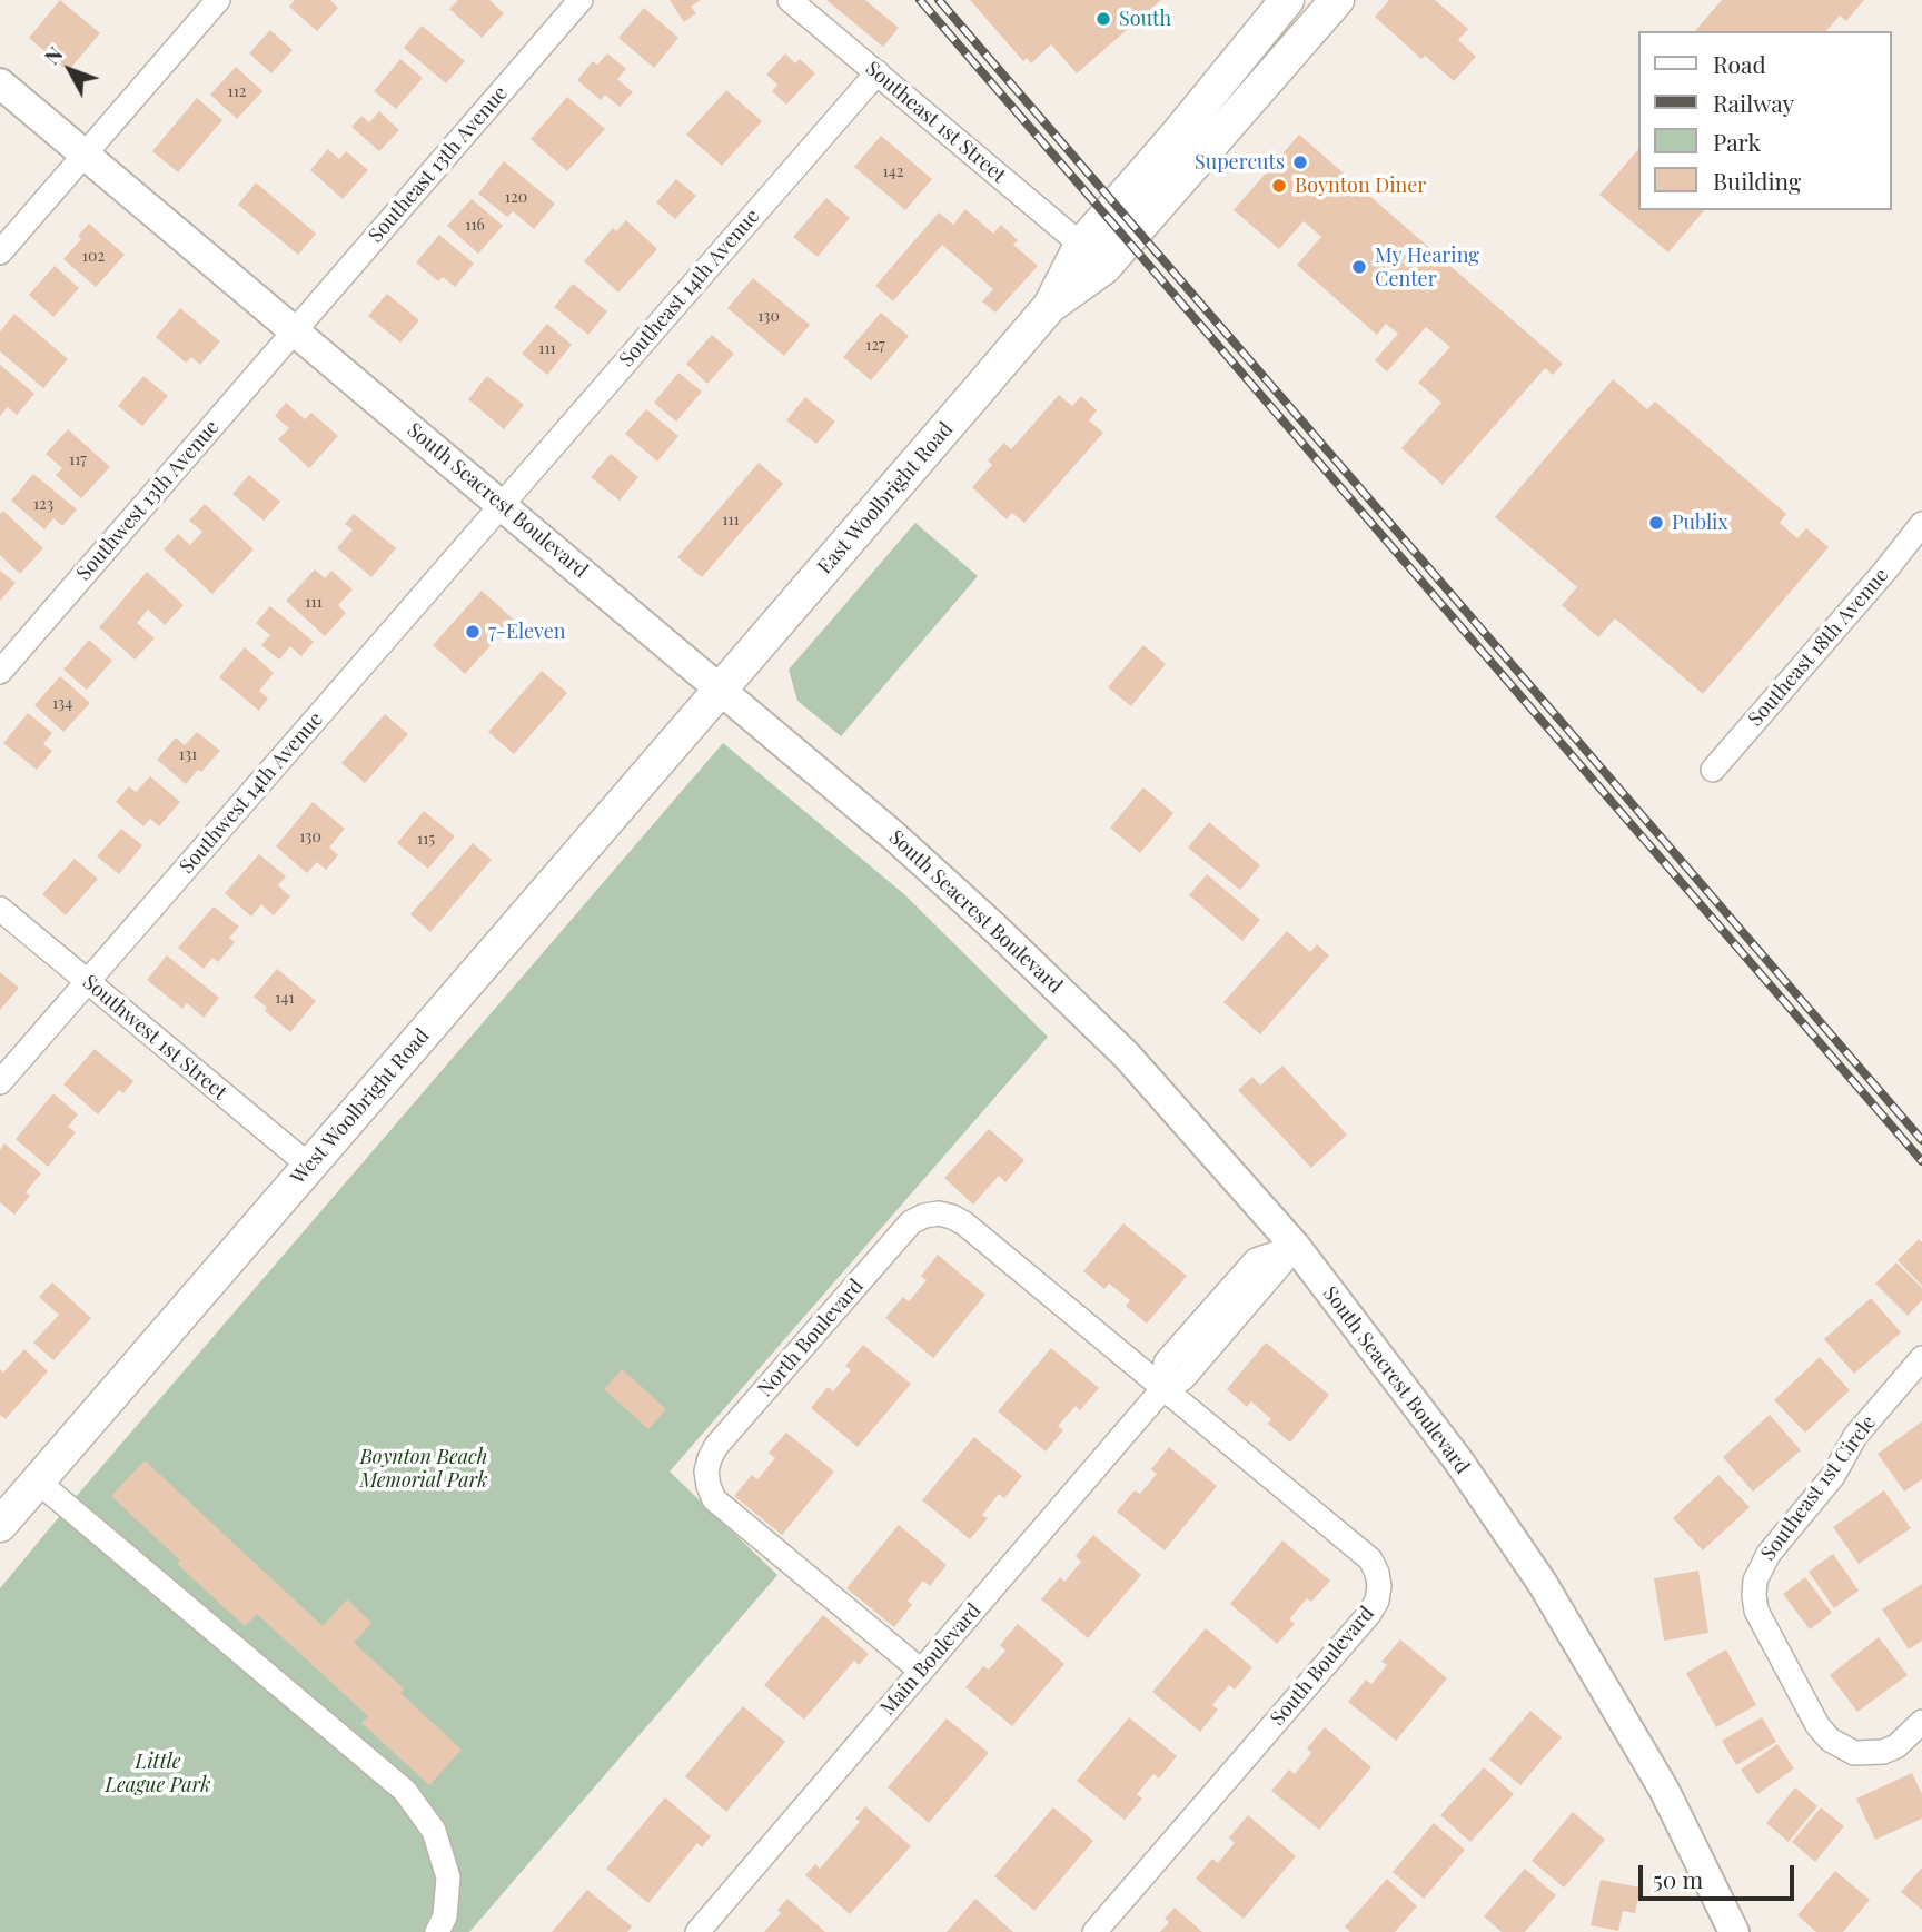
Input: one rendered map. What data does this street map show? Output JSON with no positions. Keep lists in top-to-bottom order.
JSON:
{
  "streets": {
    "main road": ["East Woolbright Road", "West Woolbright Road"],
    "street": [
      "Southeast 1st Street",
      "Southeast 13th Avenue",
      "Southeast 14th Avenue",
      "Southwest 13th Avenue",
      "South Seacrest Boulevard",
      "Southeast 18th Avenue",
      "Southwest 14th Avenue",
      "Southwest 1st Street",
      "North Boulevard",
      "Southeast 1st Circle",
      "Main Boulevard",
      "South Boulevard"
    ]
  },
  "crossings": [
    ["Southeast 1st Street", "Southeast 14th Avenue"],
    ["Southeast 1st Street", "East Woolbright Road"],
    ["Southeast 13th Avenue", "Southwest 13th Avenue"],
    ["Southeast 13th Avenue", "South Seacrest Boulevard"],
    ["Southeast 14th Avenue", "South Seacrest Boulevard"],
    ["Southeast 14th Avenue", "Southwest 14th Avenue"],
    ["East Woolbright Road", "South Seacrest Boulevard"],
    ["East Woolbright Road", "West Woolbright Road"],
    ["Southwest 13th Avenue", "South Seacrest Boulevard"],
    ["South Seacrest Boulevard", "Southwest 14th Avenue"],
    ["South Seacrest Boulevard", "West Woolbright Road"],
    ["South Seacrest Boulevard", "Main Boulevard"],
    ["Southwest 14th Avenue", "Southwest 1st Street"],
    ["Southwest 1st Street", "West Woolbright Road"],
    ["North Boulevard", "Main Boulevard"],
    ["North Boulevard", "South Boulevard"],
    ["Main Boulevard", "South Boulevard"]
  ],
  "parks": ["Boynton Beach Memorial Park", "Little League Park"],
  "places": [
    "South",
    "Supercuts",
    "Boynton Diner",
    "My Hearing Center",
    "Publix",
    "7-Eleven"
  ],
  "house_numbers": [
    "112",
    "142",
    "120",
    "116",
    "102",
    "130",
    "127",
    "111",
    "117",
    "123",
    "111",
    "111",
    "134",
    "131",
    "130",
    "115",
    "141"
  ],
  "legend": [
    "Road",
    "Railway",
    "Park",
    "Building"
  ],
  "scale_bar": "50 m",
  "north": "top left"
}
